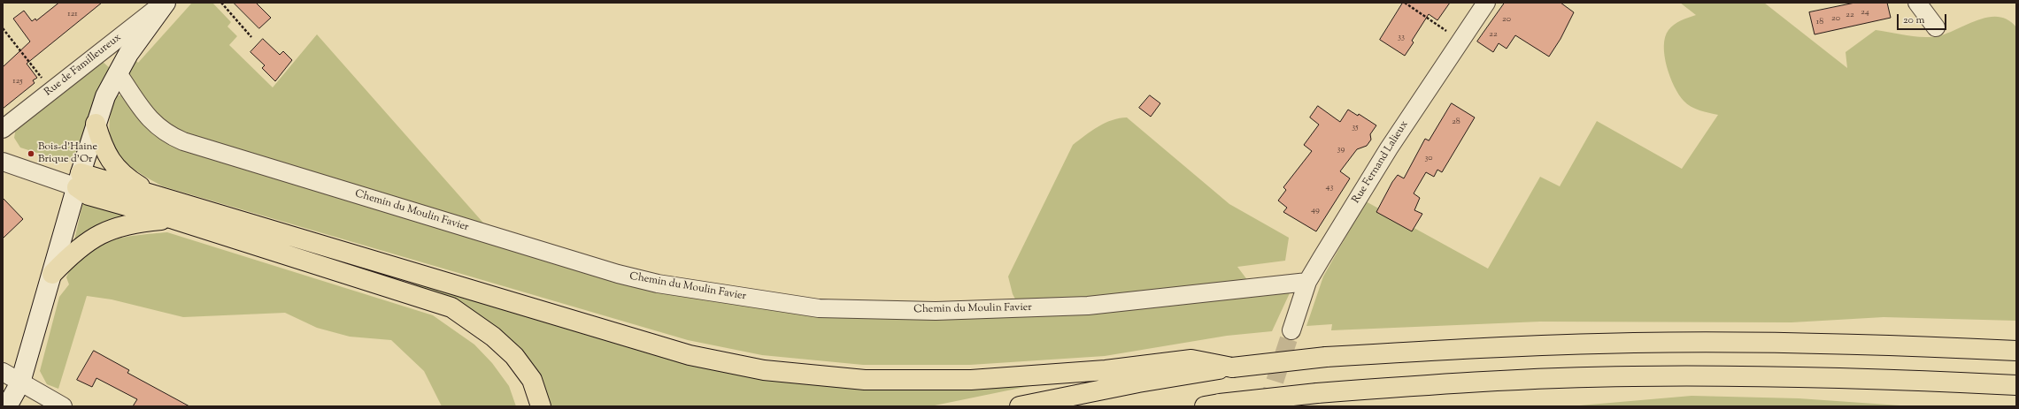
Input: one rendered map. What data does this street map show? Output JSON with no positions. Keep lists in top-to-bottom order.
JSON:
{
  "streets": {
    "street": ["Rue de Familleureux", "Rue Fernand Lalieux", "Chemin du Moulin Favier"]
  },
  "crossings": [
    ["Rue de Familleureux", "Chemin du Moulin Favier"],
    ["Rue Fernand Lalieux", "Chemin du Moulin Favier"]
  ],
  "places": ["Bois-d'Haine Brique d'Or"],
  "house_numbers": [
    "24",
    "121",
    "22",
    "20",
    "20",
    "18",
    "22",
    "33",
    "125",
    "28",
    "35",
    "39",
    "30",
    "43",
    "49"
  ],
  "scale_bar": "20 m"
}
